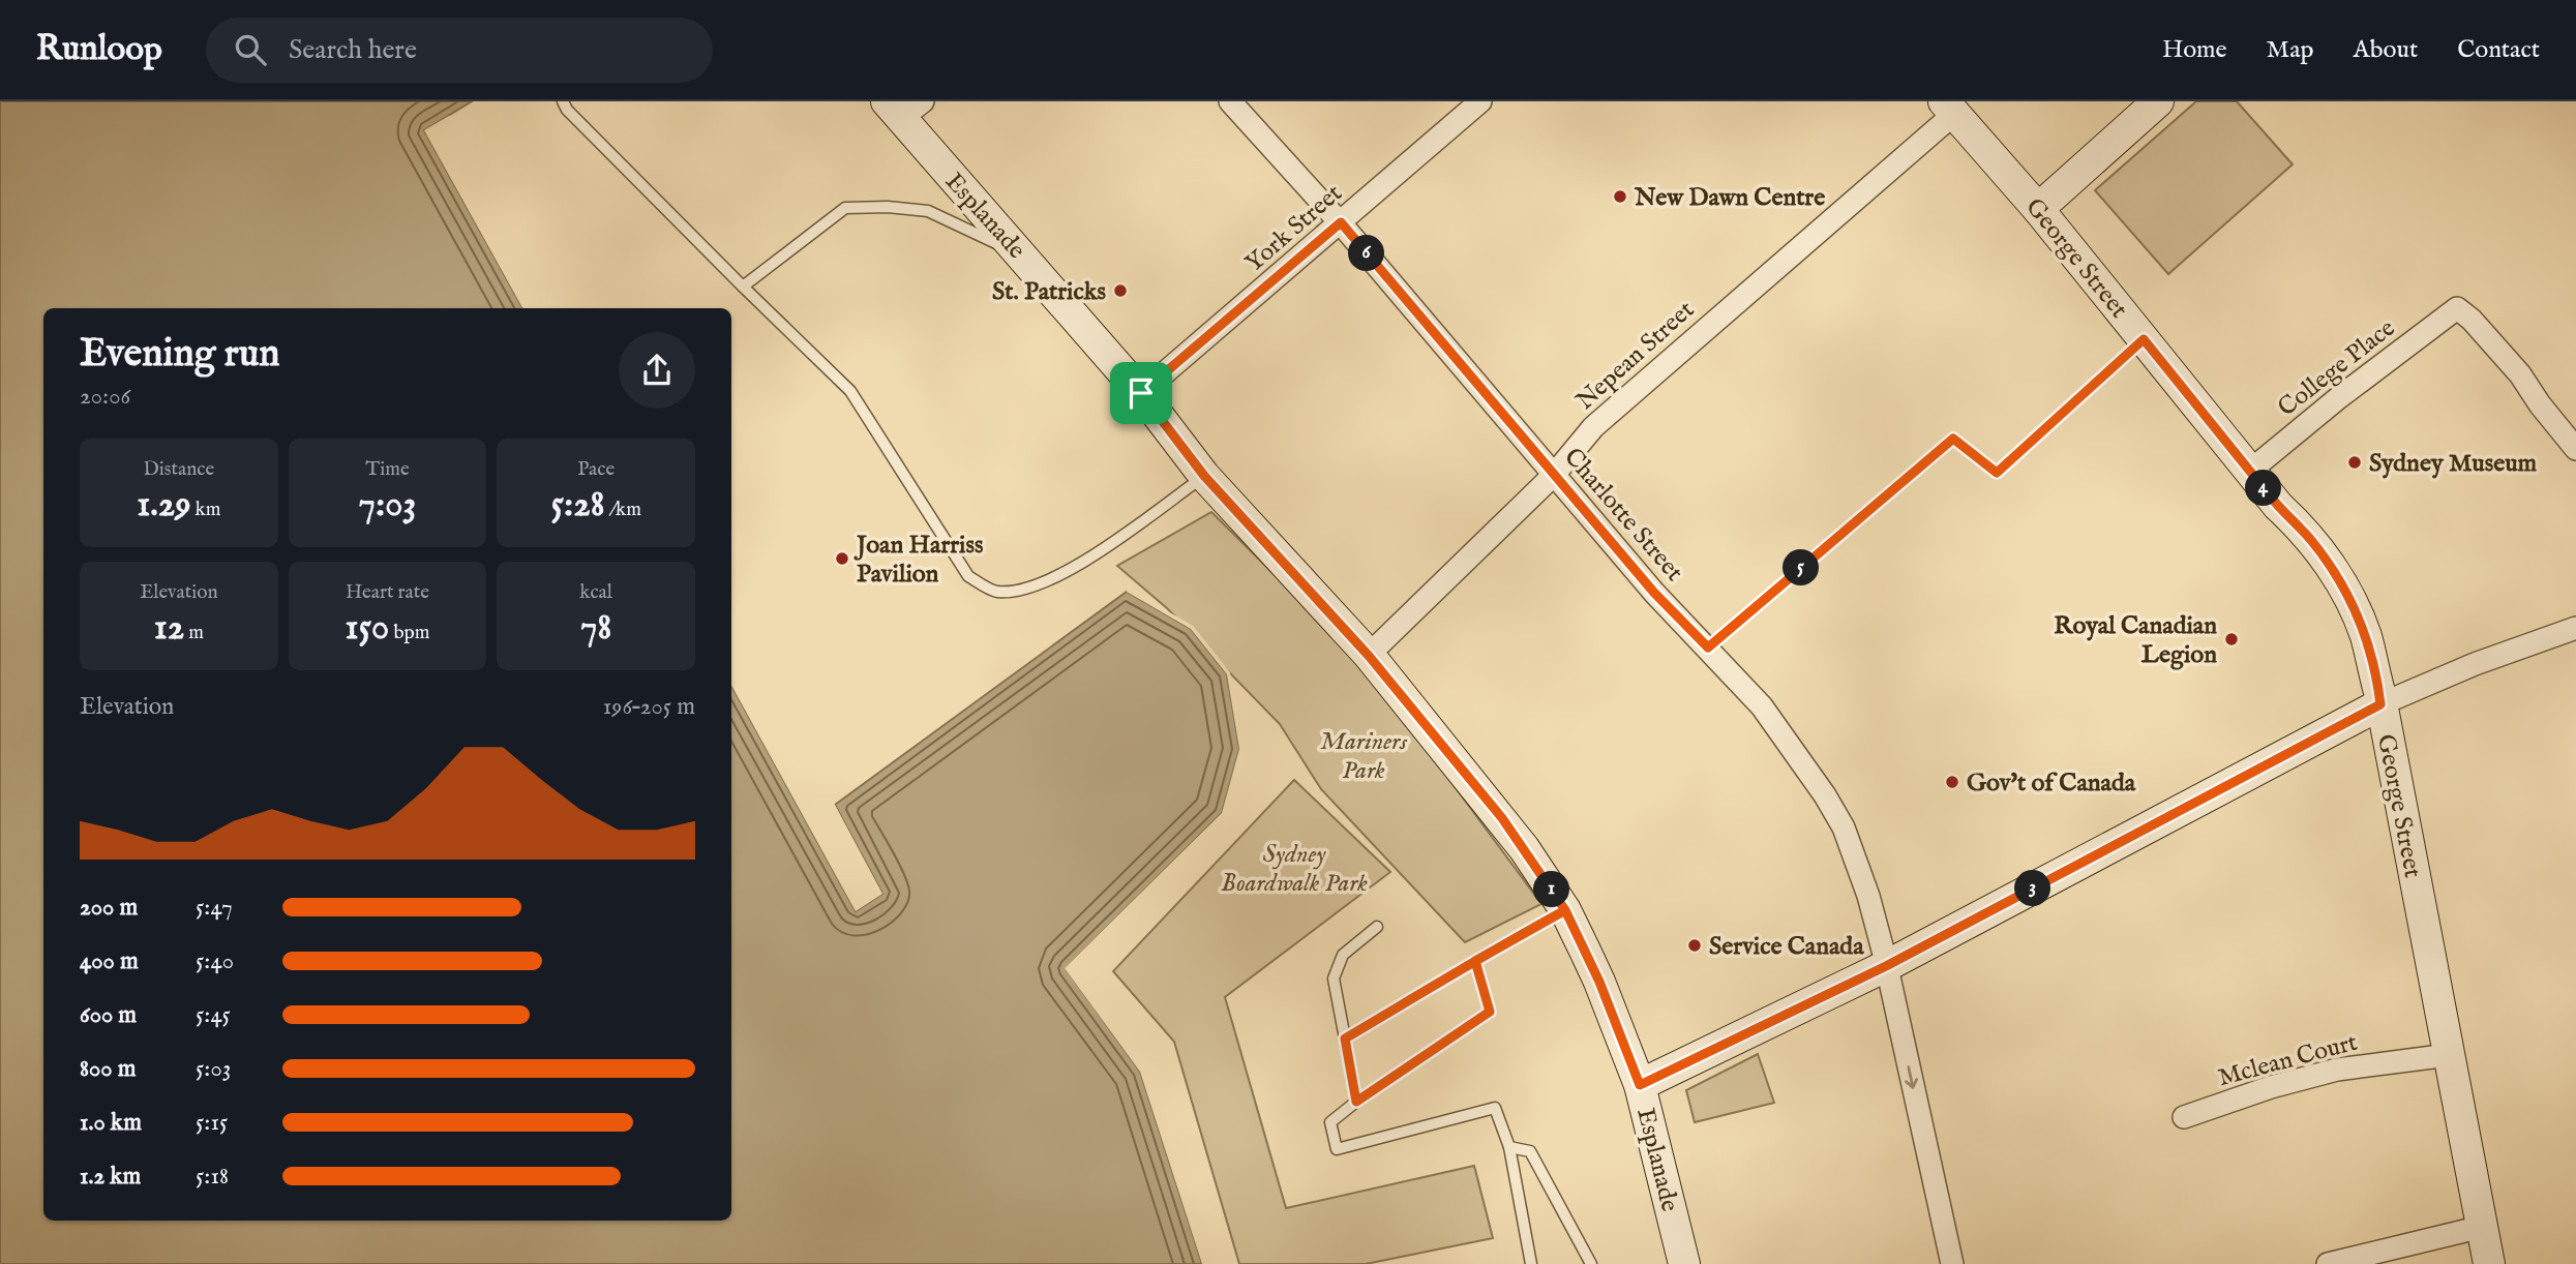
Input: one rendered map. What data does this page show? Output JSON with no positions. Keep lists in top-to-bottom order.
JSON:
{
  "streets": {
    "street": [
      "Esplanade",
      "York Street",
      "George Street",
      "Nepean Street",
      "College Place",
      "Charlotte Street",
      "Mclean Court"
    ]
  },
  "crossings": [
    ["Esplanade", "York Street"],
    ["Esplanade", "Nepean Street"],
    ["York Street", "Charlotte Street"],
    ["George Street", "Nepean Street"],
    ["George Street", "College Place"],
    ["George Street", "Mclean Court"],
    ["Nepean Street", "Charlotte Street"]
  ],
  "parks": ["Mariners Park", "Sydney Boardwalk Park"],
  "places": [
    "New Dawn Centre",
    "St. Patricks",
    "Sydney Museum",
    "Joan Harriss Pavilion",
    "Royal Canadian Legion",
    "Gov't of Canada",
    "Service Canada"
  ],
  "page": {
    "header": "Runloop",
    "search": "Search here",
    "nav": [
      "Home",
      "Map",
      "About",
      "Contact"
    ],
    "pins": [
      "6",
      "4",
      "5",
      "3",
      "1"
    ],
    "heading": ["Evening run", "20:06"],
    "stats": [
      ["Distance", "1.29 km"],
      ["Time", "7:03"],
      ["Pace", "5:28 /km"],
      ["Elevation", "12 m"],
      ["Heart rate", "150 bpm"],
      ["kcal", "78"]
    ],
    "chart": ["Elevation", "196–205 m"],
    "list": [
      {
        "name": "200 m",
        "note": "5:47"
      },
      {
        "name": "400 m",
        "note": "5:40"
      },
      {
        "name": "600 m",
        "note": "5:45"
      },
      {
        "name": "800 m",
        "note": "5:03"
      },
      {
        "name": "1.0 km",
        "note": "5:15"
      },
      {
        "name": "1.2 km",
        "note": "5:18"
      }
    ]
  }
}
